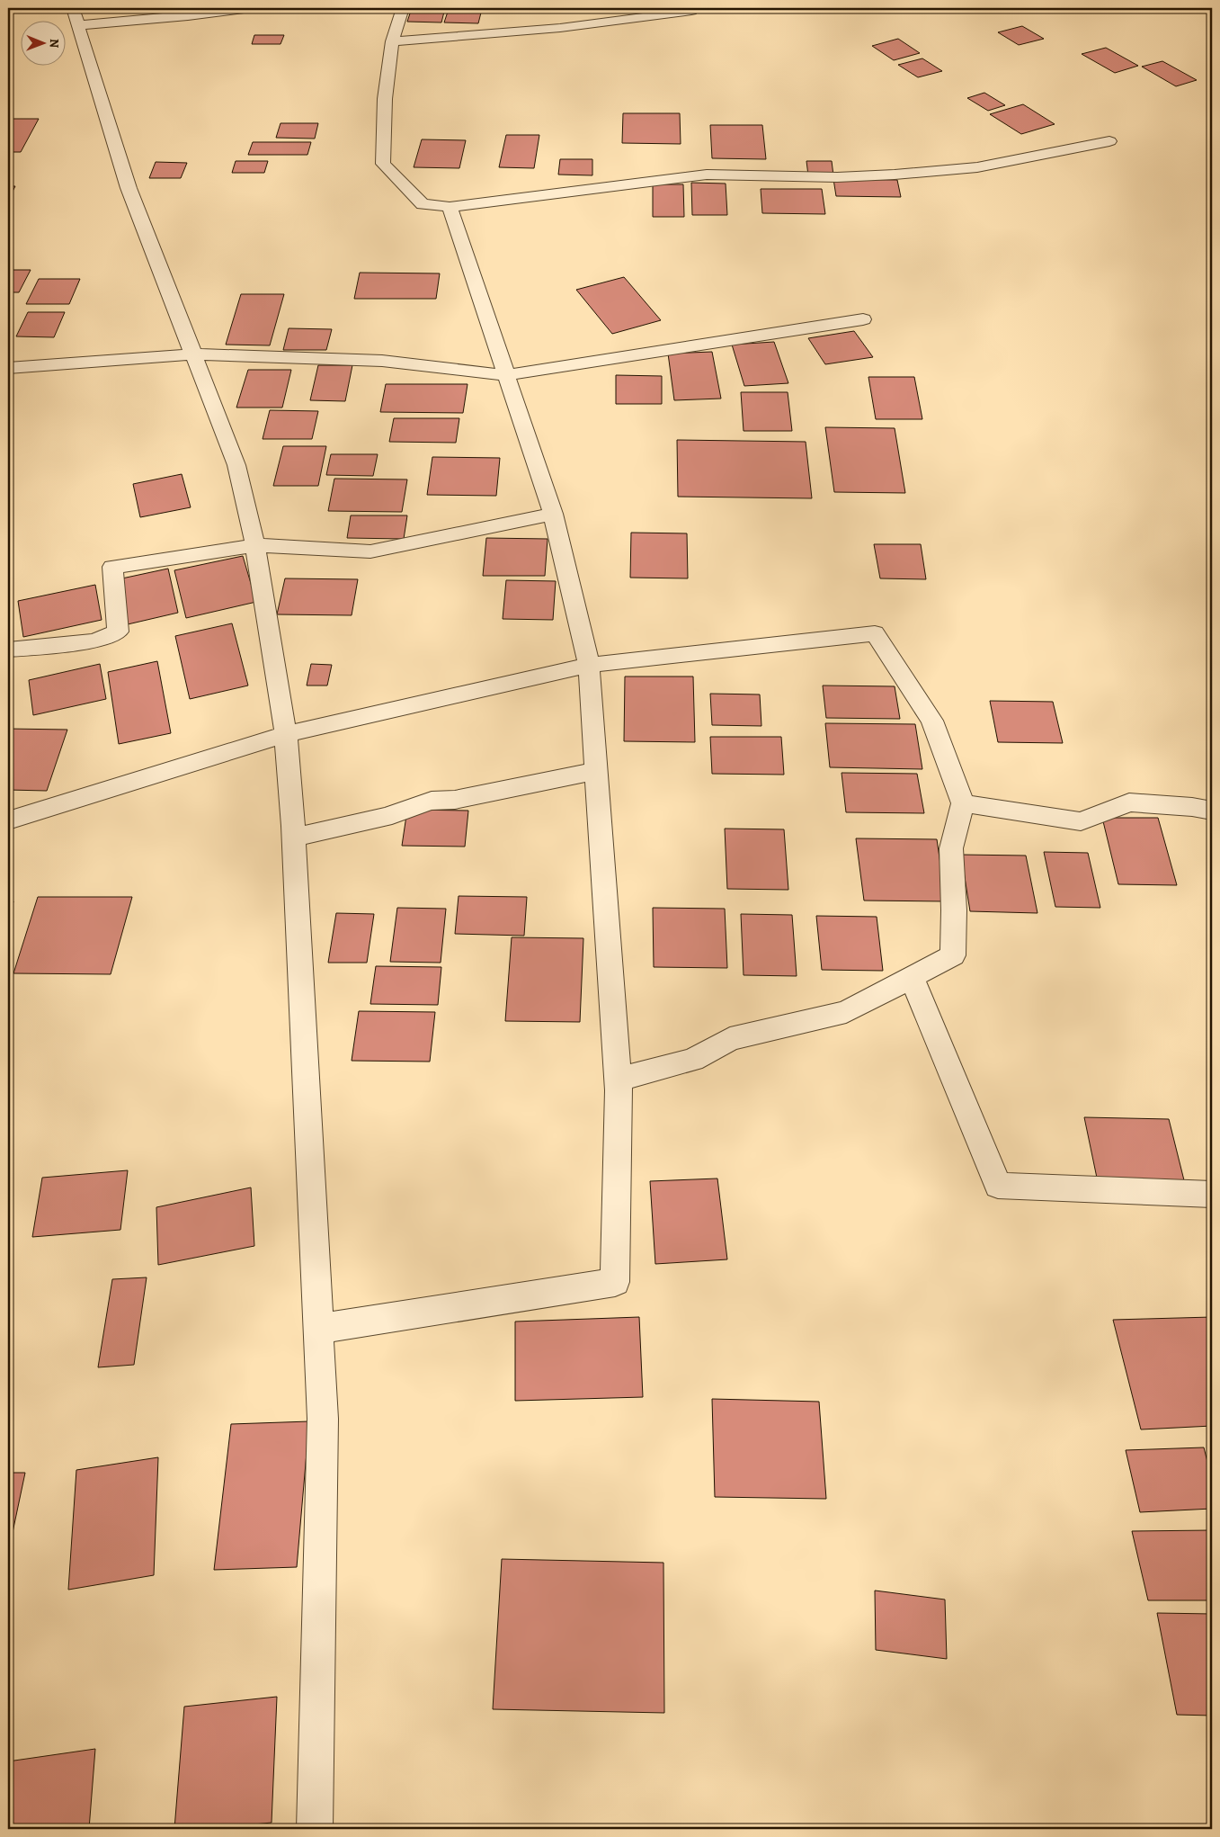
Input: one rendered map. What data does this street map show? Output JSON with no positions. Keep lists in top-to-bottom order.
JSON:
{
  "north": "right"
}
